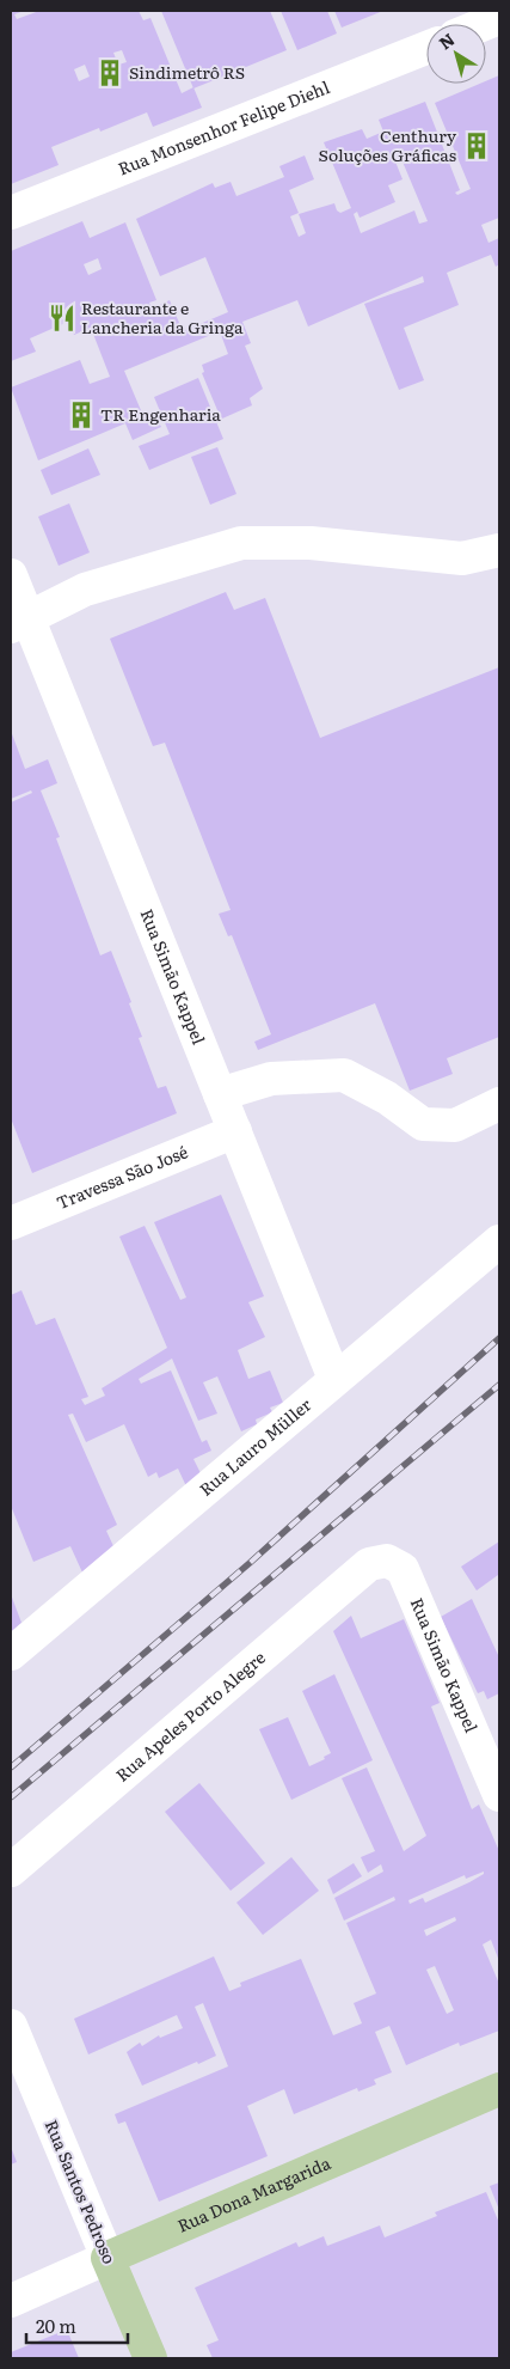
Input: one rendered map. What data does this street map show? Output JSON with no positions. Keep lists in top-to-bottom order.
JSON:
{
  "streets": {
    "main road": ["Rua Santos Pedroso", "Rua Dona Margarida"],
    "street": [
      "Rua Monsenhor Felipe Diehl",
      "Rua Simão Kappel",
      "Travessa São José",
      "Rua Lauro Müller",
      "Rua Apeles Porto Alegre"
    ]
  },
  "crossings": [
    ["Rua Simão Kappel", "Travessa São José"],
    ["Rua Simão Kappel", "Rua Lauro Müller"],
    ["Rua Simão Kappel", "Rua Apeles Porto Alegre"],
    ["Rua Santos Pedroso", "Rua Dona Margarida"]
  ],
  "places": {
    "building": ["Sindimetrô RS", "Centhury Soluções Gráficas", "TR Engenharia"],
    "restaurant": ["Restaurante e Lancheria da Gringa"]
  },
  "scale_bar": "20 m",
  "north": "top left"
}
